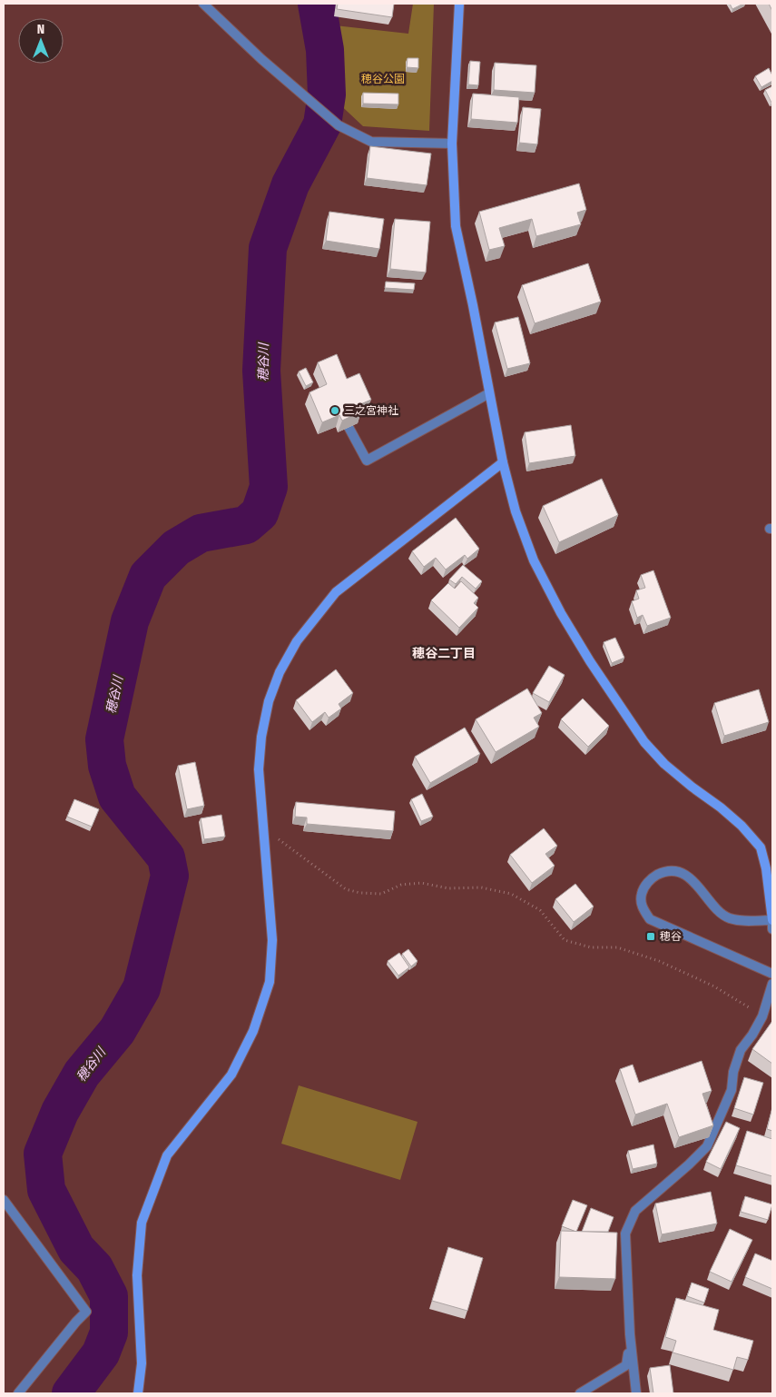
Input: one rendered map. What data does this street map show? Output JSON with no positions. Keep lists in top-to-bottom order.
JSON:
{
  "districts": ["穂谷二丁目"],
  "water": ["穂谷川"],
  "parks": ["穂谷公園"],
  "places": {
    "other": ["三之宮神社"],
    "transit": ["穂谷"]
  },
  "north": "top"
}
